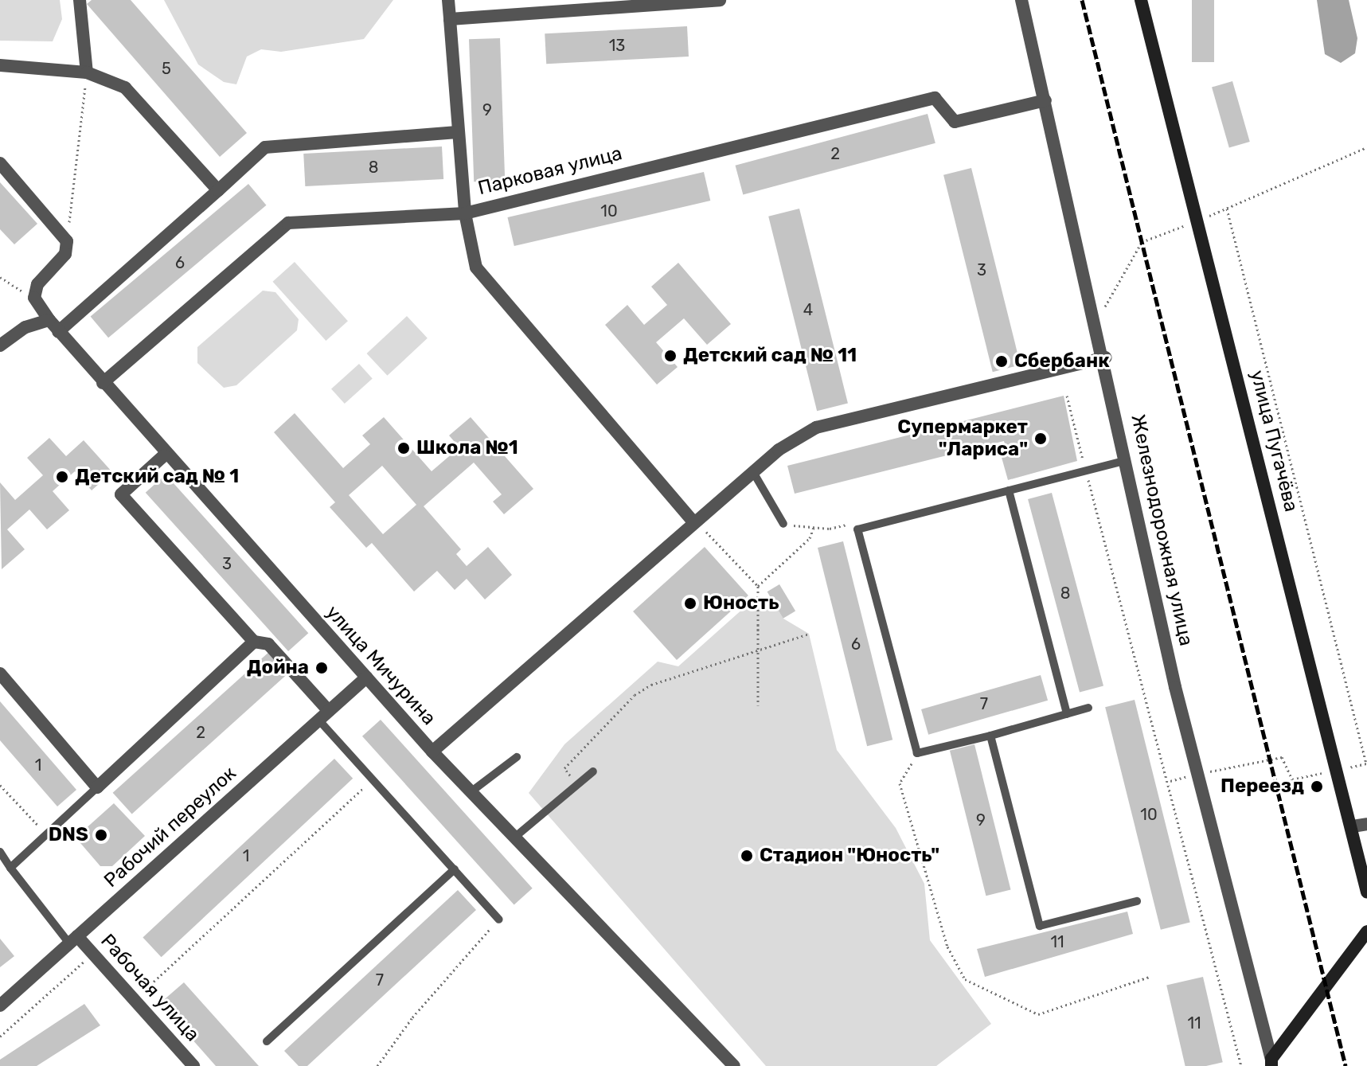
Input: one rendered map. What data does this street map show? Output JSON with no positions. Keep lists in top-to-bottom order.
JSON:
{
  "streets": {
    "street": [
      "Парковая улица",
      "улица Пугачёва",
      "Железнодорожная улица",
      "улица Мичурина",
      "Рабочий переулок",
      "Рабочая улица"
    ]
  },
  "crossings": [
    ["Парковая улица", "Железнодорожная улица"],
    ["Парковая улица", "улица Мичурина"],
    ["улица Мичурина", "Рабочий переулок"],
    ["Рабочий переулок", "Рабочая улица"]
  ],
  "places": [
    "Детский сад № 11",
    "Сбербанк",
    "Супермаркет \"Лариса\"",
    "Школа №1",
    "Детский сад № 1",
    "Юность",
    "Дойна",
    "Переезд",
    "DNS",
    "Стадион \"Юность\""
  ],
  "house_numbers": [
    "13",
    "5",
    "9",
    "2",
    "8",
    "10",
    "6",
    "3",
    "4",
    "3",
    "8",
    "6",
    "7",
    "2",
    "1",
    "10",
    "9",
    "1",
    "11",
    "7",
    "11"
  ]
}
